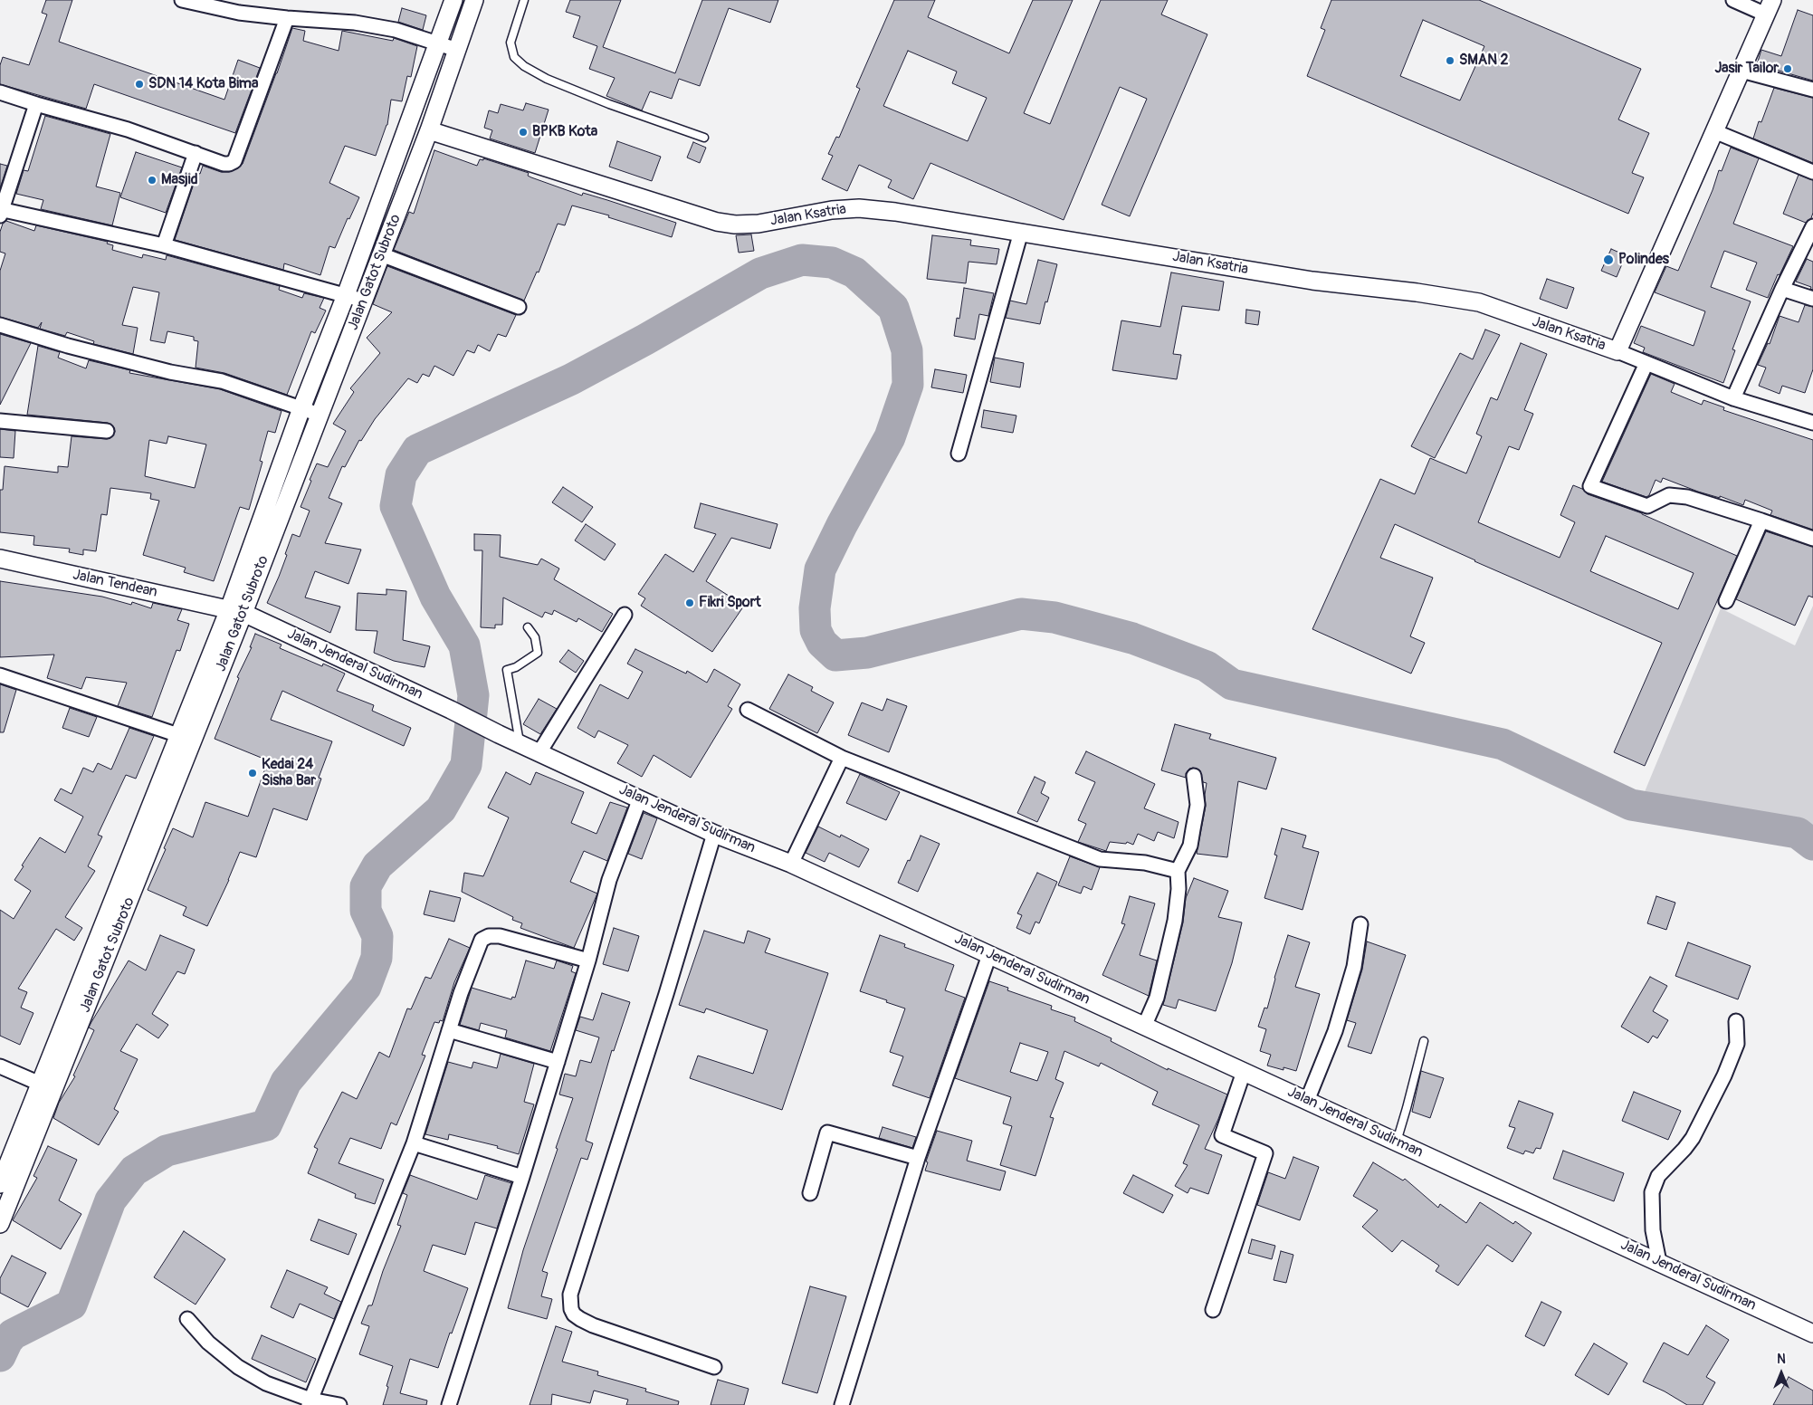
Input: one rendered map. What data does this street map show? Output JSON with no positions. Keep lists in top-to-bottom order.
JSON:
{
  "streets": {
    "street": [
      "Jalan Ksatria",
      "Jalan Gatot Subroto",
      "Jalan Tendean",
      "Jalan Jenderal Sudirman"
    ]
  },
  "crossings": [
    ["Jalan Ksatria", "Jalan Gatot Subroto"],
    ["Jalan Gatot Subroto", "Jalan Tendean"],
    ["Jalan Gatot Subroto", "Jalan Jenderal Sudirman"],
    ["Jalan Tendean", "Jalan Jenderal Sudirman"]
  ],
  "places": [
    "SMAN 2",
    "Jasir Tailor",
    "SDN 14 Kota Bima",
    "BPKB Kota",
    "Masjid",
    "Polindes",
    "Fikri Sport",
    "Kedai 24 Sisha Bar"
  ],
  "north": "top"
}
